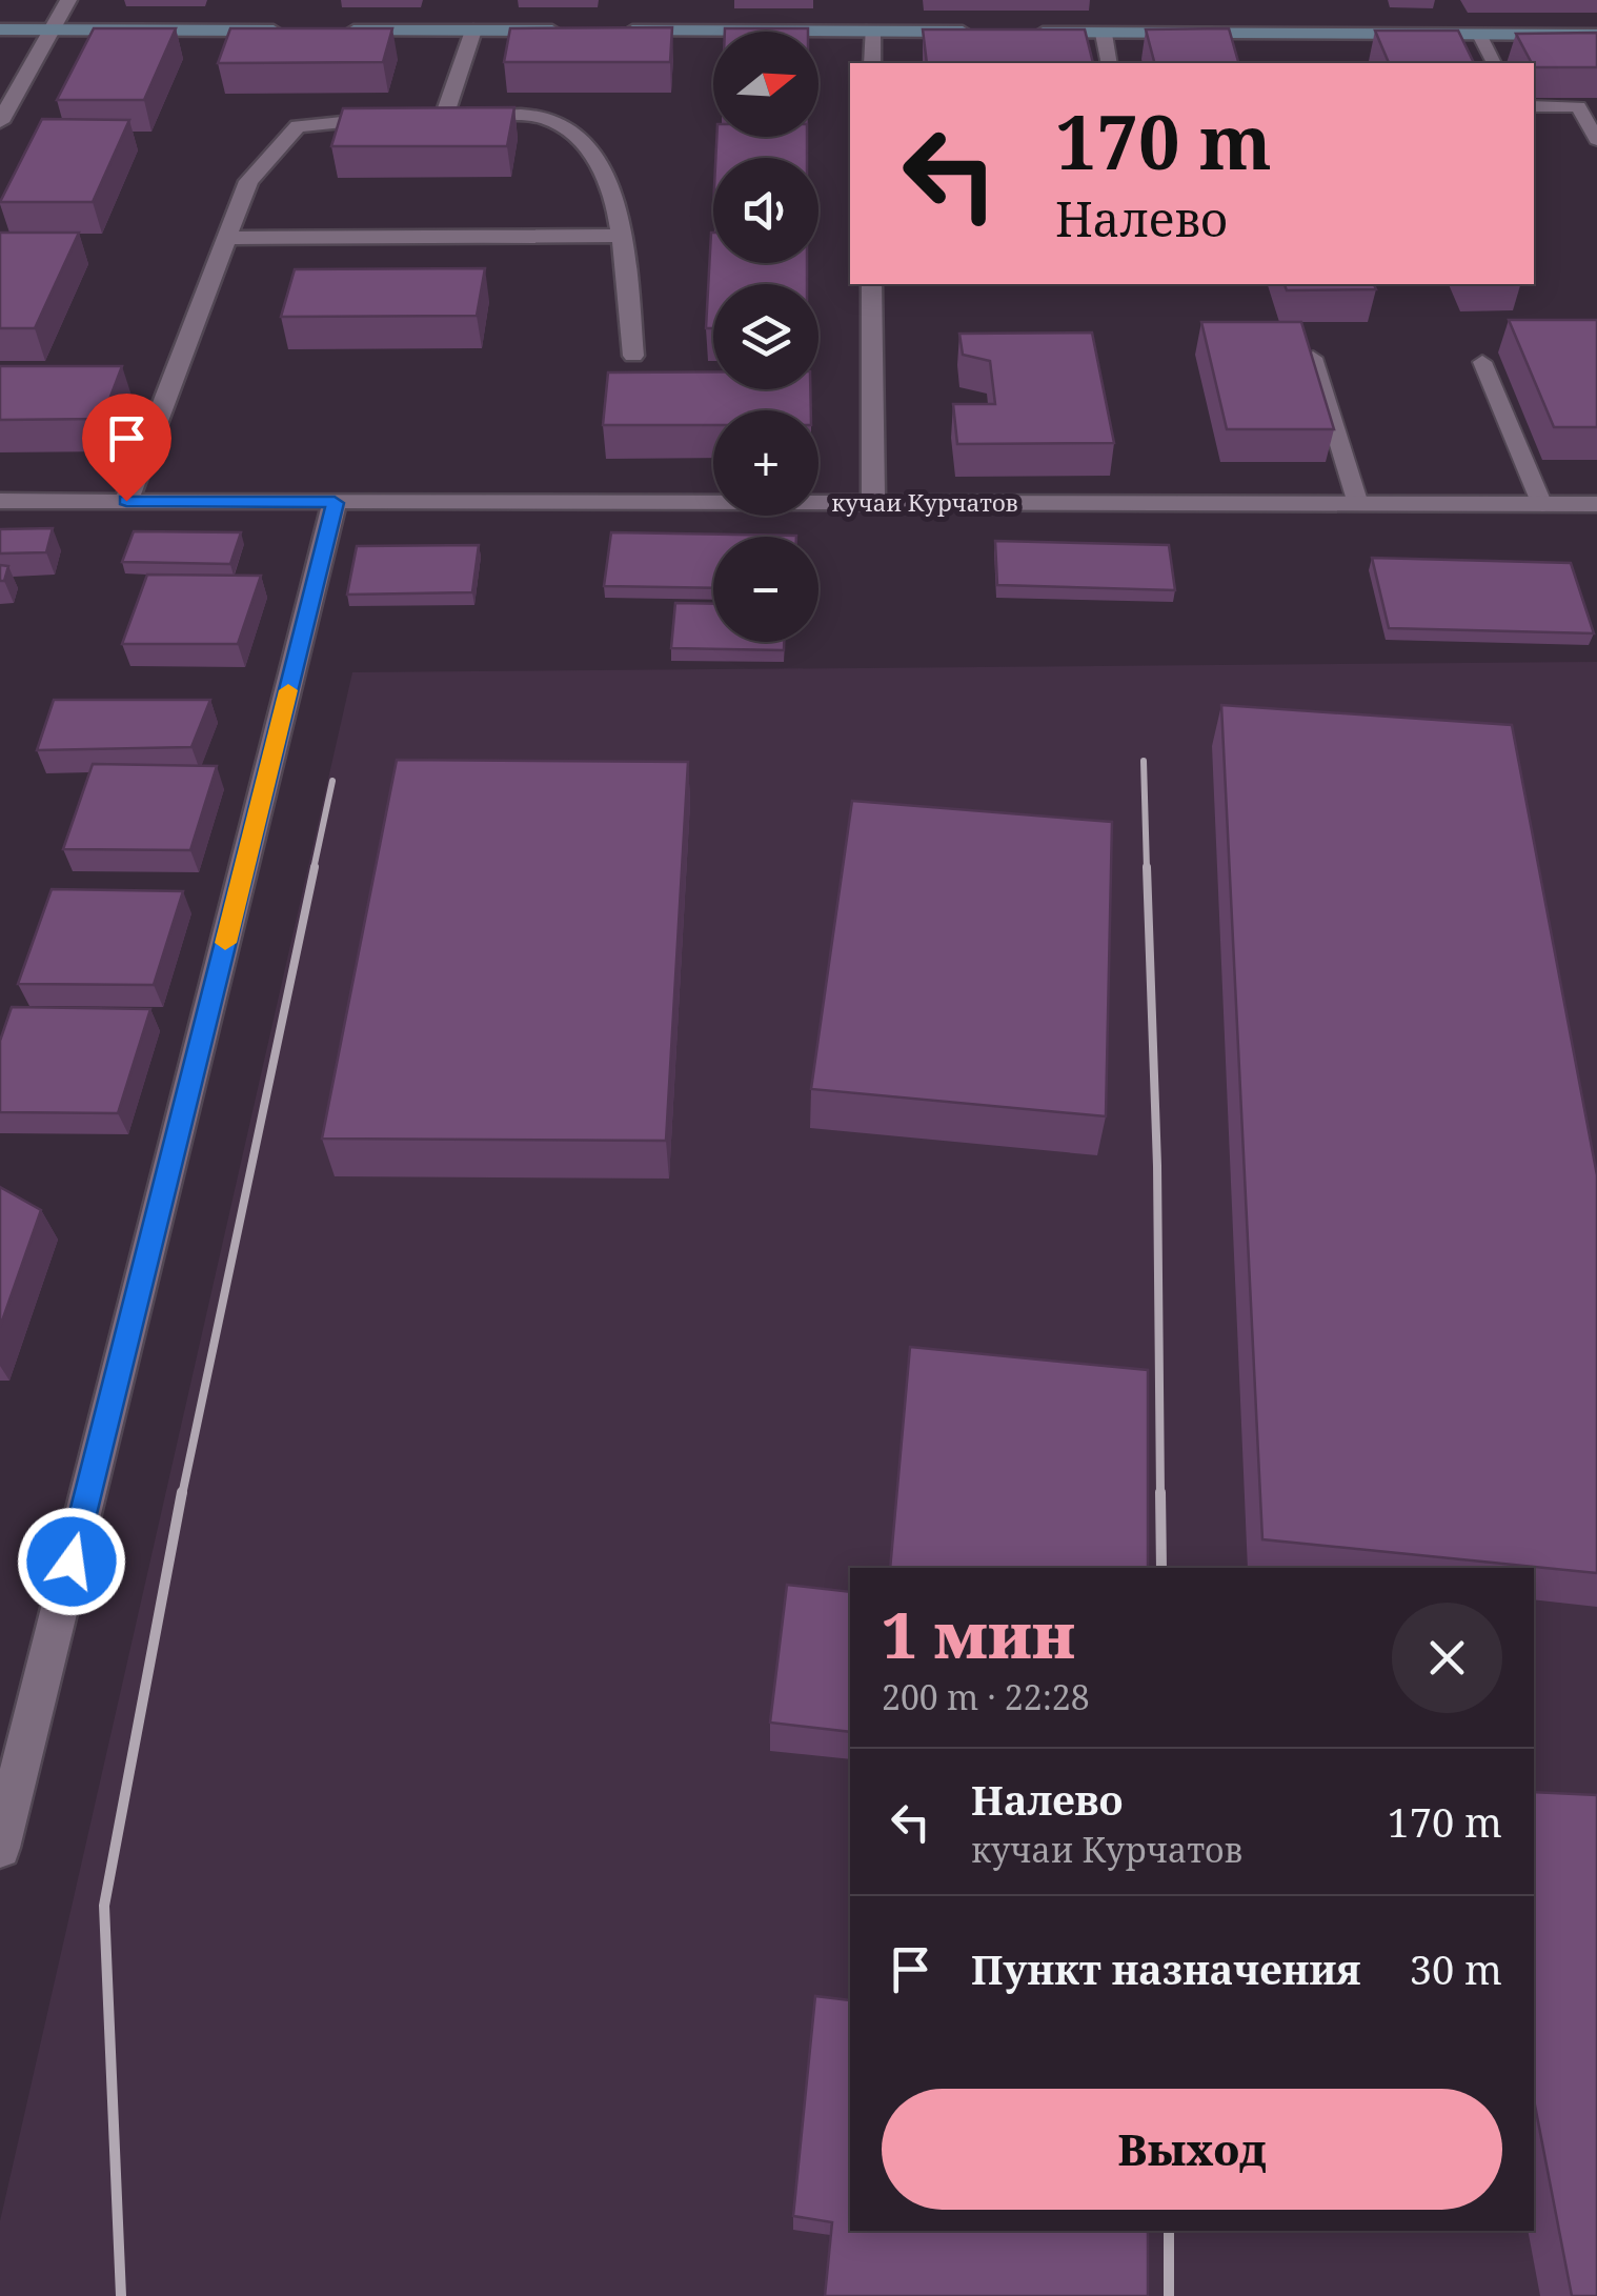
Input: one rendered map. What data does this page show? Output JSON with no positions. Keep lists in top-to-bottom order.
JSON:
{
  "streets": {
    "street": ["кучаи Курчатов"]
  },
  "north": "right",
  "page": {
    "map_buttons": ["+", "−"],
    "turn": ["170 m", "Налево"],
    "heading": ["1 мин", "200 m · 22:28"],
    "list": [
      {
        "name": "Налево",
        "note": "кучаи Курчатов",
        "value": "170 m"
      },
      {
        "name": "Пункт назначения",
        "value": "30 m"
      }
    ],
    "buttons": "Выход"
  }
}
